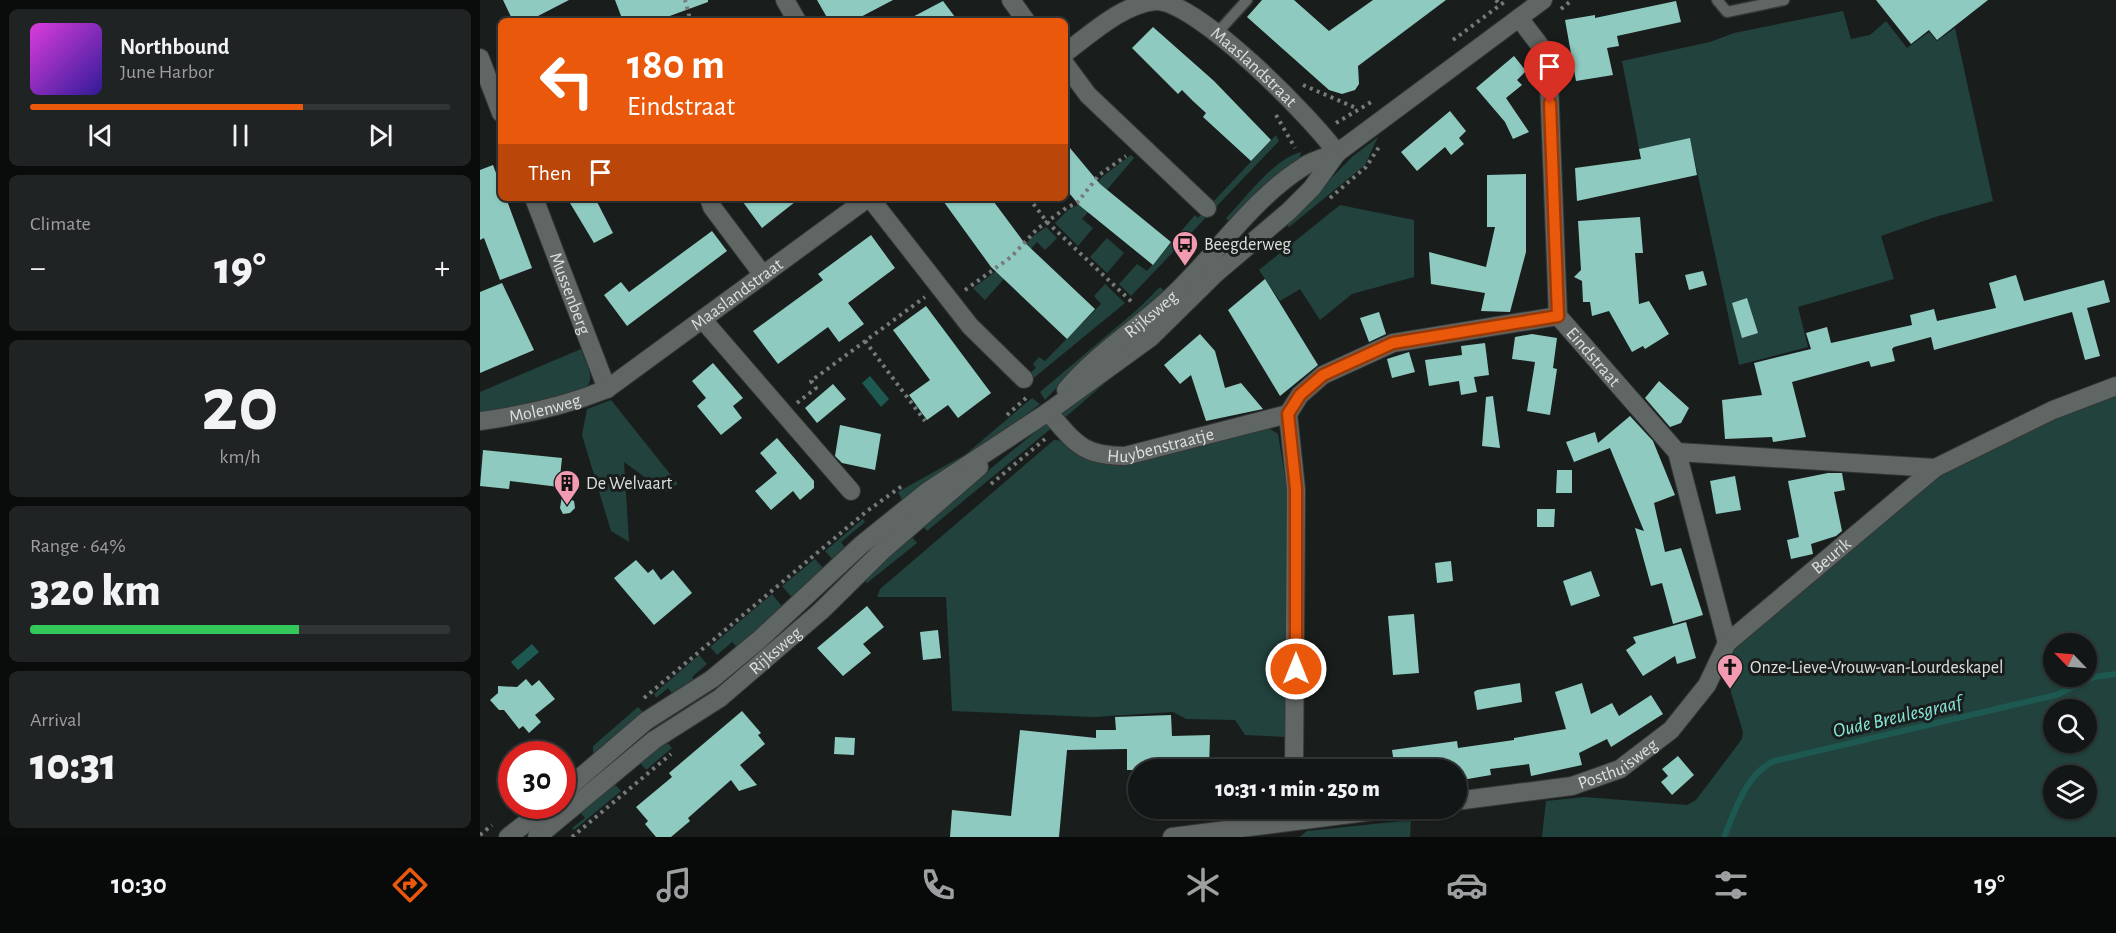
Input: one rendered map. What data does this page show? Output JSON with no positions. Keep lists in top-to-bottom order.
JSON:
{
  "streets": {
    "street": [
      "Maaslandstraat",
      "Mussenberg",
      "Rijksweg",
      "Eindstraat",
      "Molenweg",
      "Huybenstraatje",
      "Beurik",
      "Posthuisweg"
    ]
  },
  "crossings": [
    ["Maaslandstraat", "Mussenberg"],
    ["Maaslandstraat", "Rijksweg"],
    ["Maaslandstraat", "Molenweg"],
    ["Mussenberg", "Molenweg"],
    ["Rijksweg", "Eindstraat"],
    ["Rijksweg", "Huybenstraatje"],
    ["Eindstraat", "Beurik"],
    ["Eindstraat", "Posthuisweg"],
    ["Beurik", "Posthuisweg"]
  ],
  "water": ["Oude Breulesgraaf"],
  "places": {
    "bus stop": ["Beegderweg"],
    "building": ["De Welvaart"],
    "church": ["Onze-Lieve-Vrouw-van-Lourdeskapel"]
  },
  "north": "top left",
  "page": {
    "turn": ["180 m", "Eindstraat"],
    "song": ["Northbound", "June Harbor"],
    "then": "Then",
    "tile": [
      "Climate",
      ["20", "km/h"],
      ["Range · 64%", "320 km"],
      ["Arrival", "10:31"]
    ],
    "heat": ["−", "19°", "+"],
    "limit": "30",
    "trip": "10:31 · 1 min · 250 m",
    "tabs": ["10:30", "19°"]
  }
}
